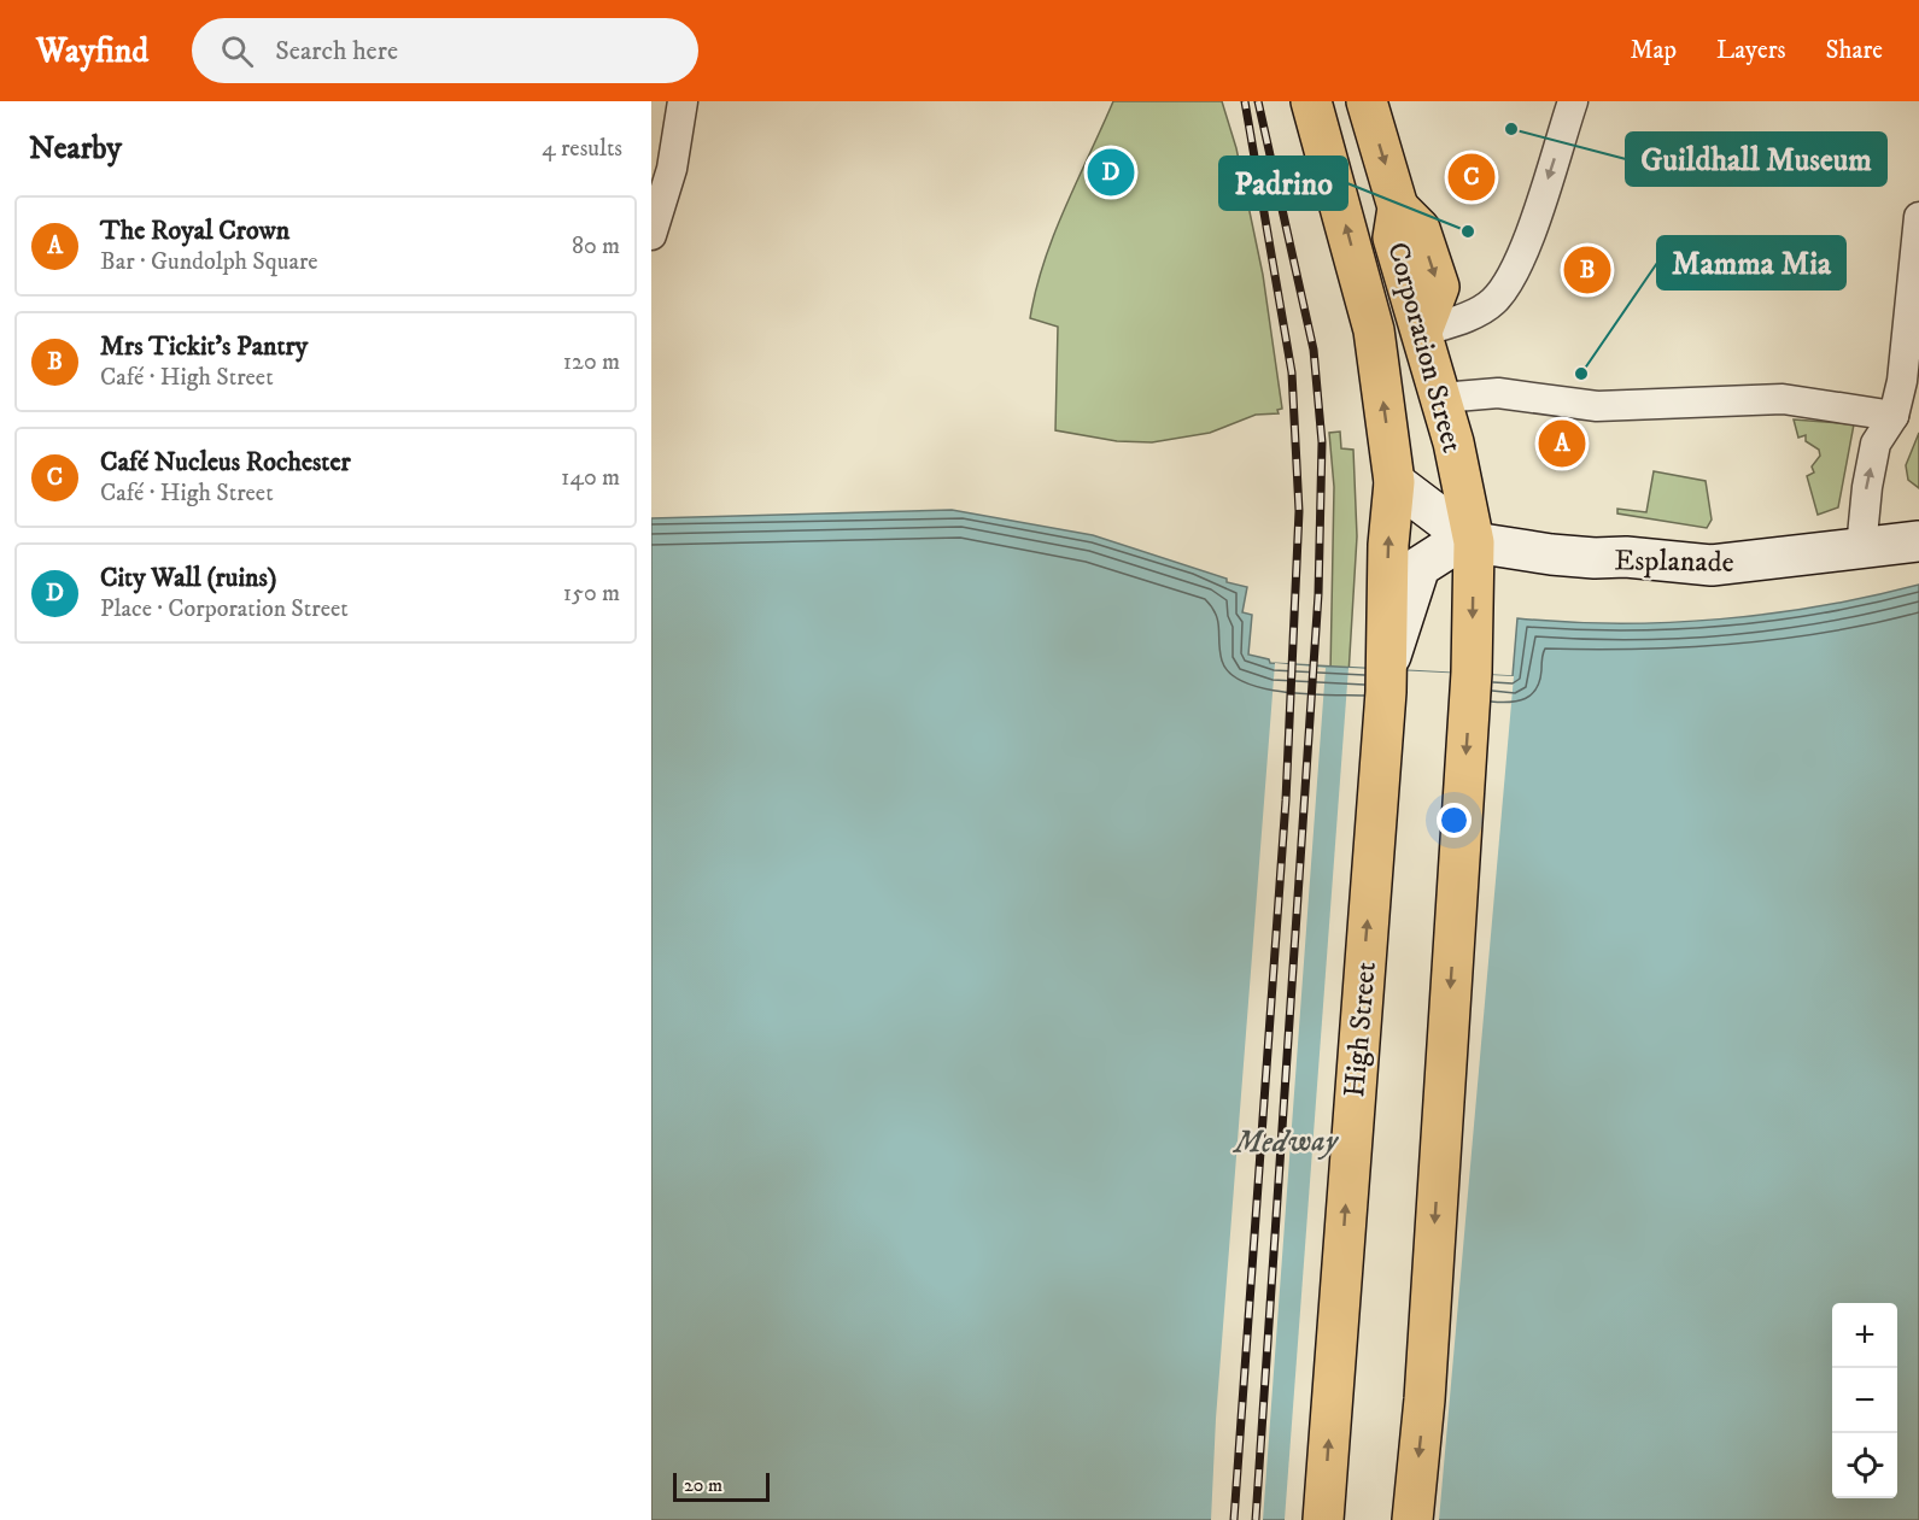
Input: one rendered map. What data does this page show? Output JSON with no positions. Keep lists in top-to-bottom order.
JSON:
{
  "streets": {
    "main road": ["Corporation Street", "High Street"],
    "street": ["Esplanade"]
  },
  "crossings": [
    ["Corporation Street", "Esplanade"],
    ["Corporation Street", "High Street"],
    ["Esplanade", "High Street"]
  ],
  "one_way": ["High Street"],
  "water": ["Medway"],
  "places": ["Guildhall Museum", "Padrino", "Mamma Mia"],
  "scale_bar": "20 m",
  "page": {
    "header": "Wayfind",
    "search": "Search here",
    "nav": ["Map", "Layers", "Share"],
    "heading": ["Nearby", "4 results"],
    "pins": [
      "D",
      "C",
      "B",
      "A"
    ],
    "list": [
      {
        "mark": "A",
        "name": "The Royal Crown",
        "note": "Bar · Gundolph Square",
        "value": "80 m"
      },
      {
        "mark": "B",
        "name": "Mrs Tickit's Pantry",
        "note": "Café · High Street",
        "value": "120 m"
      },
      {
        "mark": "C",
        "name": "Café Nucleus Rochester",
        "note": "Café · High Street",
        "value": "140 m"
      },
      {
        "mark": "D",
        "name": "City Wall (ruins)",
        "note": "Place · Corporation Street",
        "value": "150 m"
      }
    ],
    "map_buttons": ["+", "−"],
    "scale": "20 m"
  }
}
